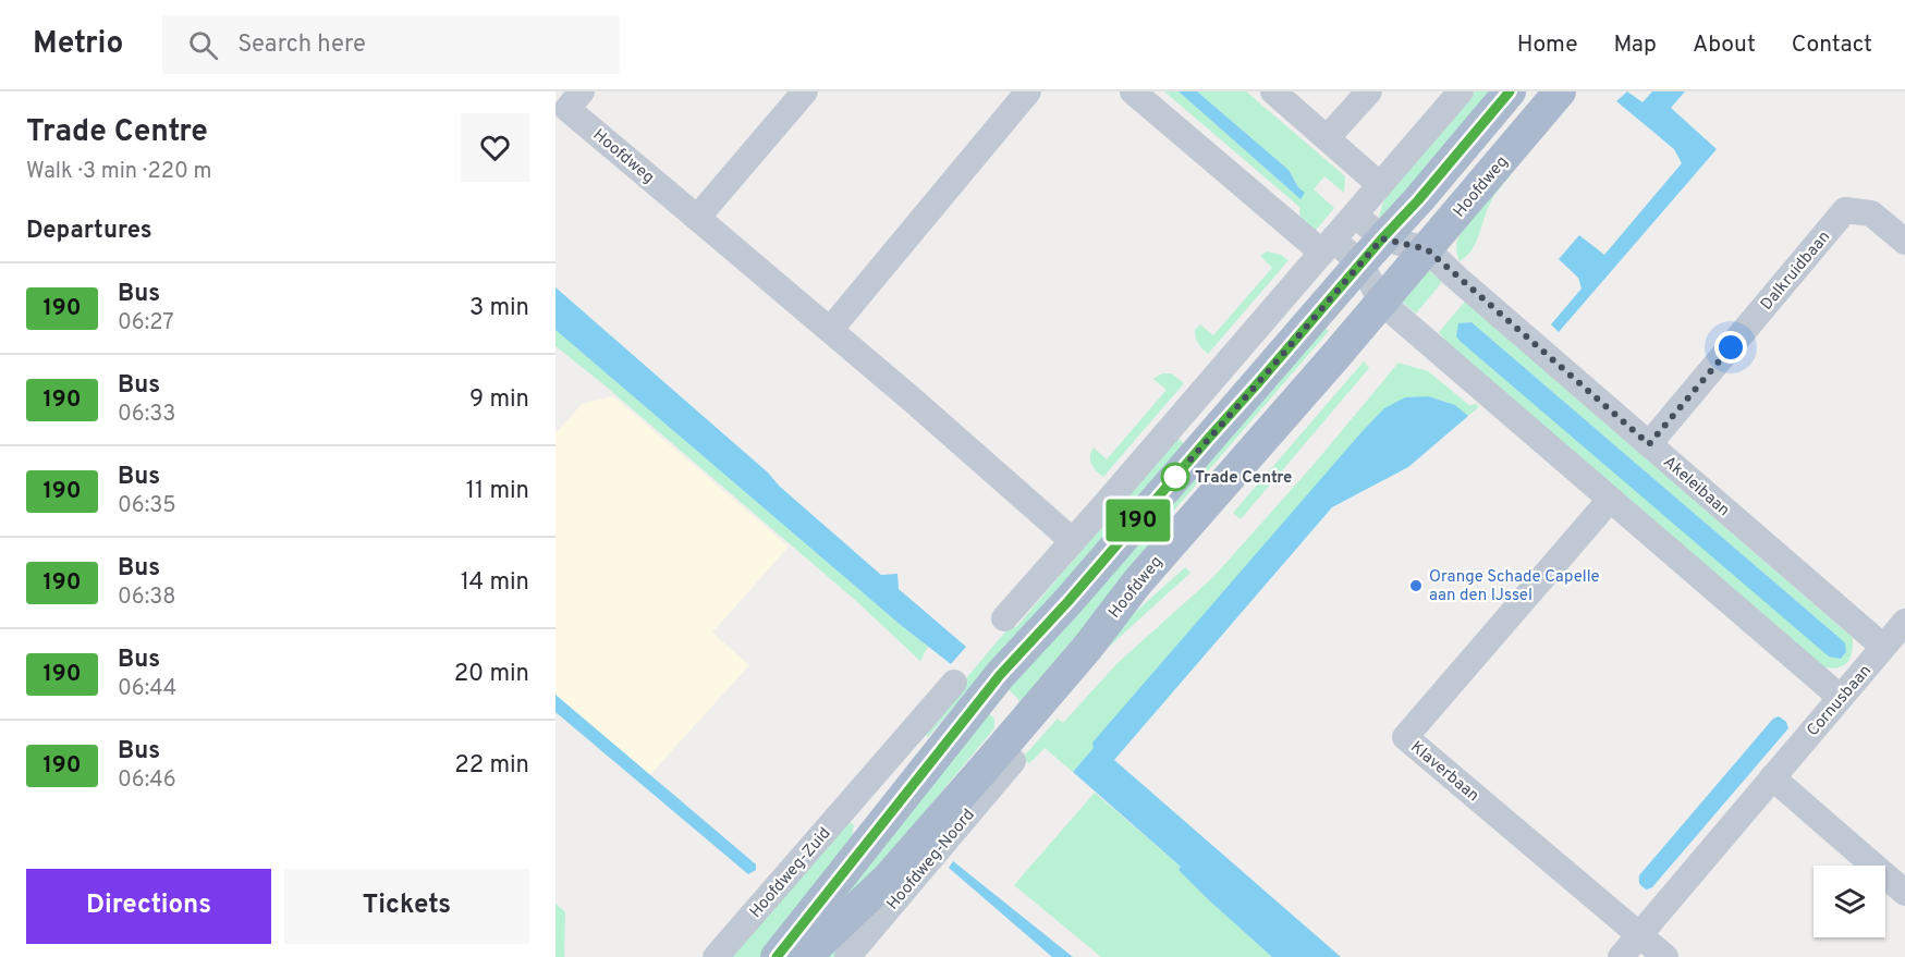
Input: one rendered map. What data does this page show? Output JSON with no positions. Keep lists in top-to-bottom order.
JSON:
{
  "streets": {
    "main road": ["Hoofdweg"],
    "street": [
      "Dalkruidbaan",
      "Akeleibaan",
      "Cornusbaan",
      "Klaverbaan",
      "Hoofdweg-Noord",
      "Hoofdweg-Zuid"
    ]
  },
  "crossings": [
    ["Hoofdweg", "Akeleibaan"],
    ["Hoofdweg", "Hoofdweg-Noord"],
    ["Dalkruidbaan", "Akeleibaan"],
    ["Akeleibaan", "Cornusbaan"],
    ["Cornusbaan", "Klaverbaan"]
  ],
  "places": ["Trade Centre", "Orange Schade Capelle aan den IJssel"],
  "lines": ["bus line 190"],
  "page": {
    "header": "Metrio",
    "search": "Search here",
    "nav": [
      "Home",
      "Map",
      "About",
      "Contact"
    ],
    "heading": [
      ["Trade Centre", "Walk · 3 min · 220 m"],
      "Departures"
    ],
    "on_map": "190",
    "list": [
      {
        "mark": "190",
        "name": "Bus",
        "note": "06:27",
        "value": "3 min"
      },
      {
        "mark": "190",
        "name": "Bus",
        "note": "06:33",
        "value": "9 min"
      },
      {
        "mark": "190",
        "name": "Bus",
        "note": "06:35",
        "value": "11 min"
      },
      {
        "mark": "190",
        "name": "Bus",
        "note": "06:38",
        "value": "14 min"
      },
      {
        "mark": "190",
        "name": "Bus",
        "note": "06:44",
        "value": "20 min"
      },
      {
        "mark": "190",
        "name": "Bus",
        "note": "06:46",
        "value": "22 min"
      }
    ],
    "buttons": ["Directions", "Tickets"]
  }
}
